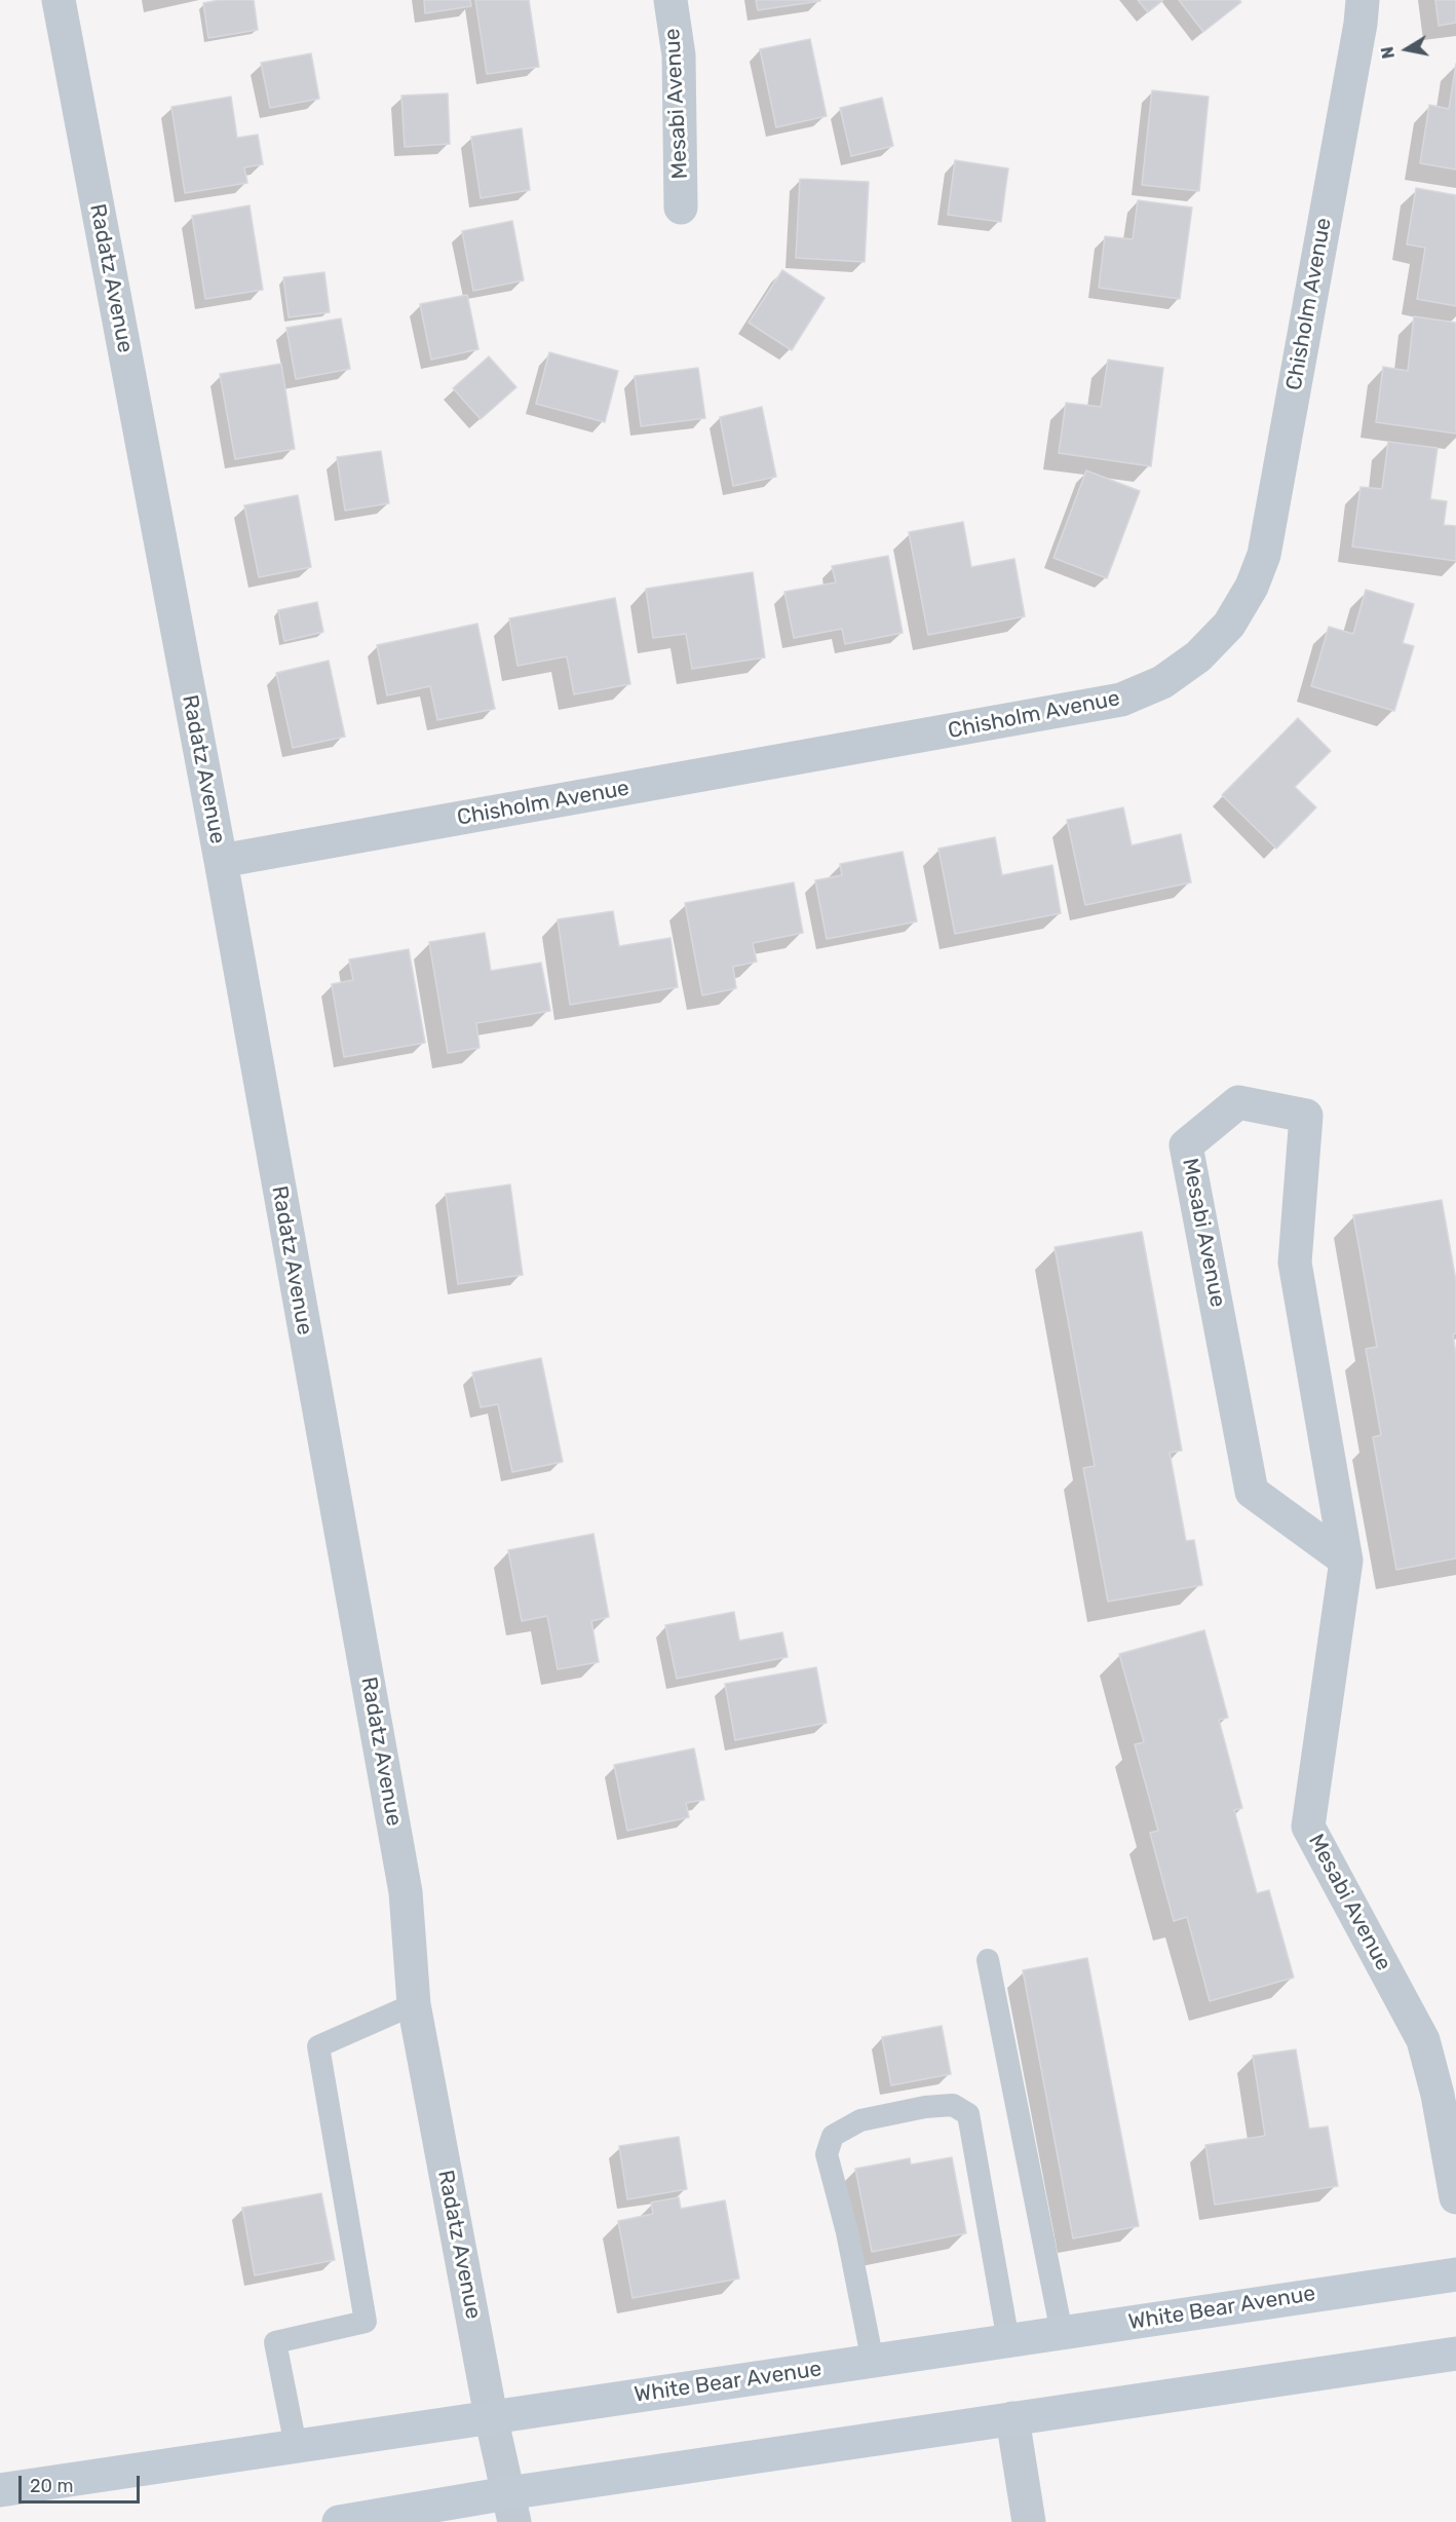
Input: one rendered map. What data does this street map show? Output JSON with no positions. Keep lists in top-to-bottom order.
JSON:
{
  "streets": {
    "main road": ["White Bear Avenue"],
    "street": ["Mesabi Avenue", "Radatz Avenue", "Chisholm Avenue"]
  },
  "crossings": [
    ["Radatz Avenue", "Chisholm Avenue"],
    ["Radatz Avenue", "White Bear Avenue"]
  ],
  "scale_bar": "20 m",
  "north": "left"
}
